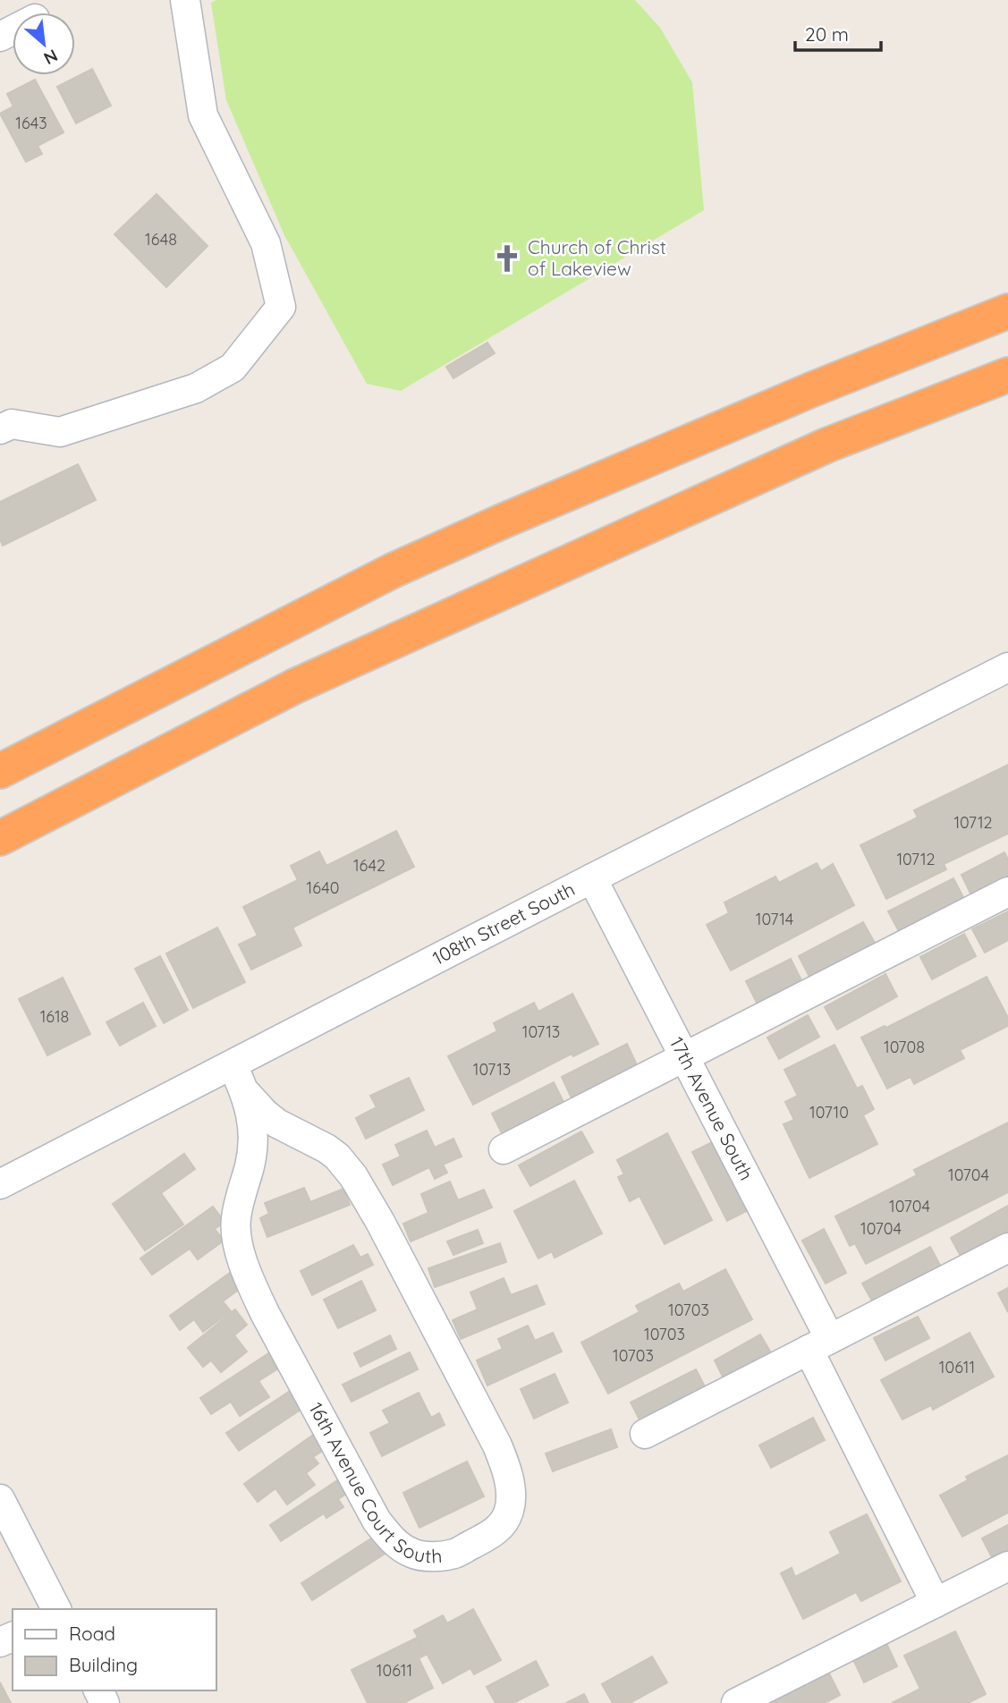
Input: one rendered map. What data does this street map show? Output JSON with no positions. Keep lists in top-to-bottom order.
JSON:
{
  "streets": {
    "street": ["108th Street South", "17th Avenue South", "16th Avenue Court South"]
  },
  "crossings": [
    ["108th Street South", "17th Avenue South"],
    ["108th Street South", "16th Avenue Court South"]
  ],
  "places": {
    "church": ["Church of Christ of Lakeview"]
  },
  "house_numbers": [
    "1643",
    "1648",
    "10712",
    "10712",
    "1642",
    "1640",
    "10714",
    "1618",
    "10713",
    "10708",
    "10713",
    "10710",
    "10704",
    "10704",
    "10704",
    "10703",
    "10703",
    "10703",
    "10611",
    "10611"
  ],
  "legend": ["Road", "Building"],
  "scale_bar": "20 m",
  "north": "bottom right"
}
